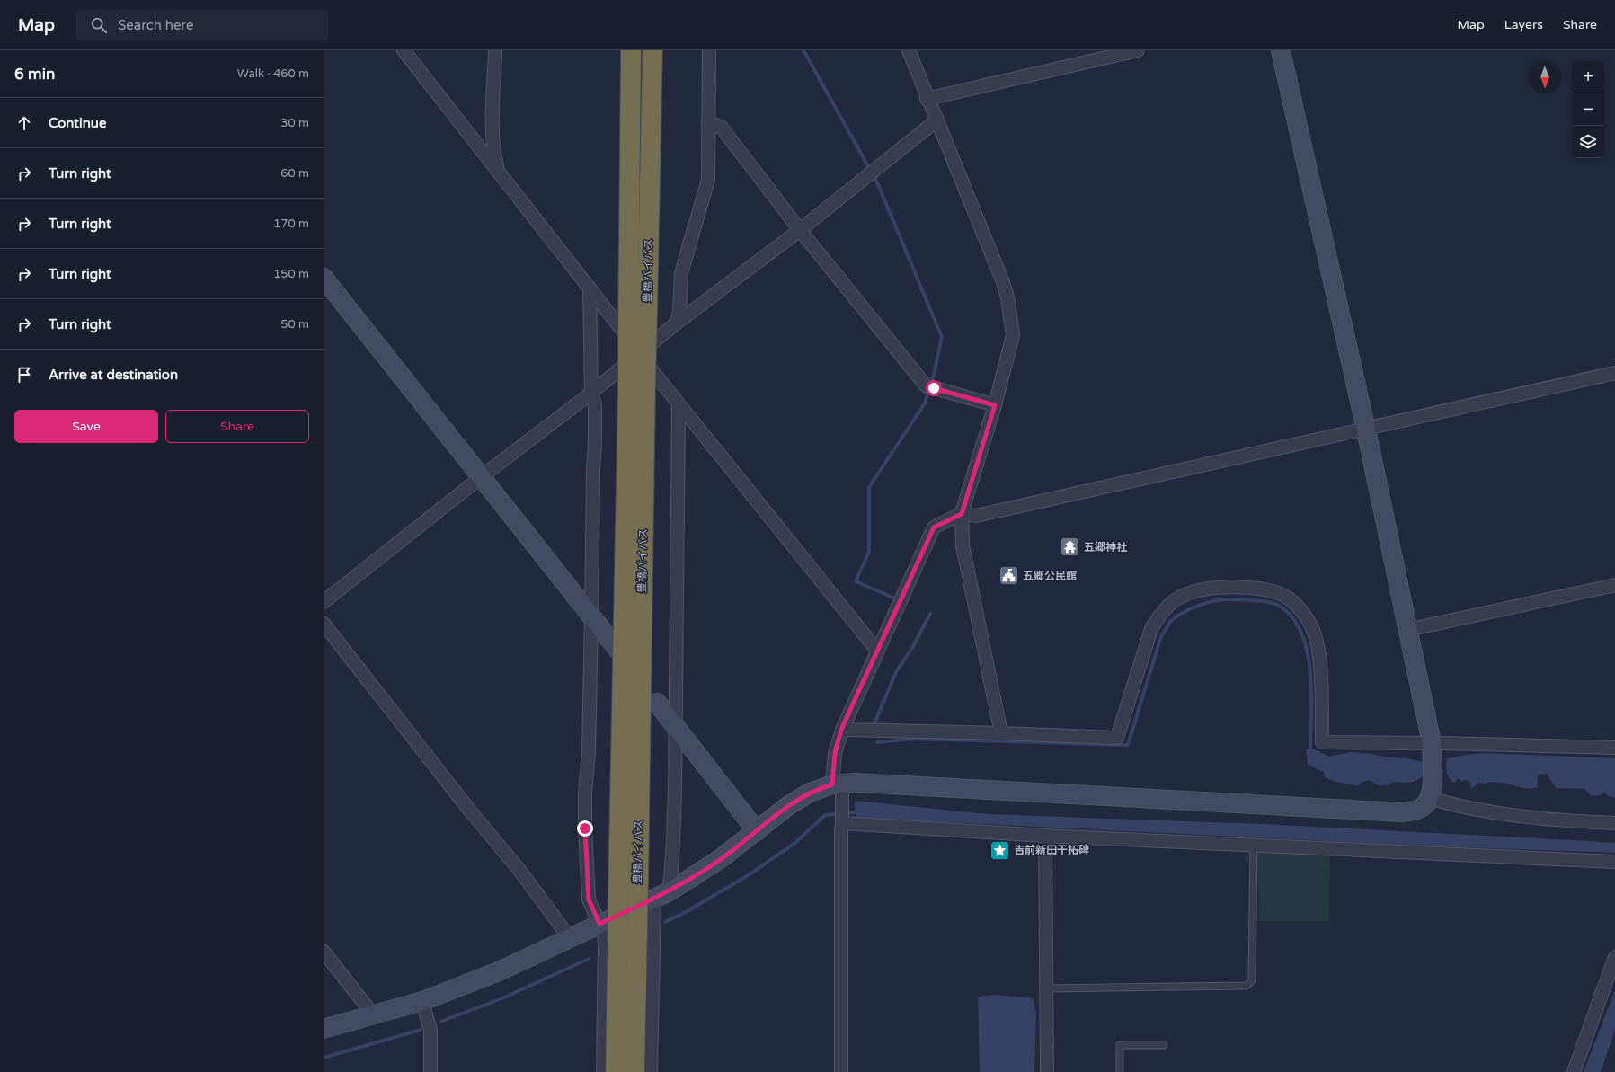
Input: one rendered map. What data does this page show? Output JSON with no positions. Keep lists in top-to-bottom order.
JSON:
{
  "streets": {
    "highway": ["豊橋バイパス"]
  },
  "places": {
    "temple": ["五郷神社"],
    "public building": ["五郷公民館"],
    "place": ["吉前新田干拓碑"]
  },
  "north": "bottom",
  "page": {
    "header": "Map",
    "search": "Search here",
    "nav": ["Map", "Layers", "Share"],
    "heading": ["6 min", "Walk · 460 m"],
    "map_buttons": ["+", "−"],
    "list": [
      ["Continue", "30 m"],
      ["Turn right", "60 m"],
      ["Turn right", "170 m"],
      ["Turn right", "150 m"],
      ["Turn right", "50 m"],
      "Arrive at destination"
    ],
    "buttons": ["Save", "Share"]
  }
}
